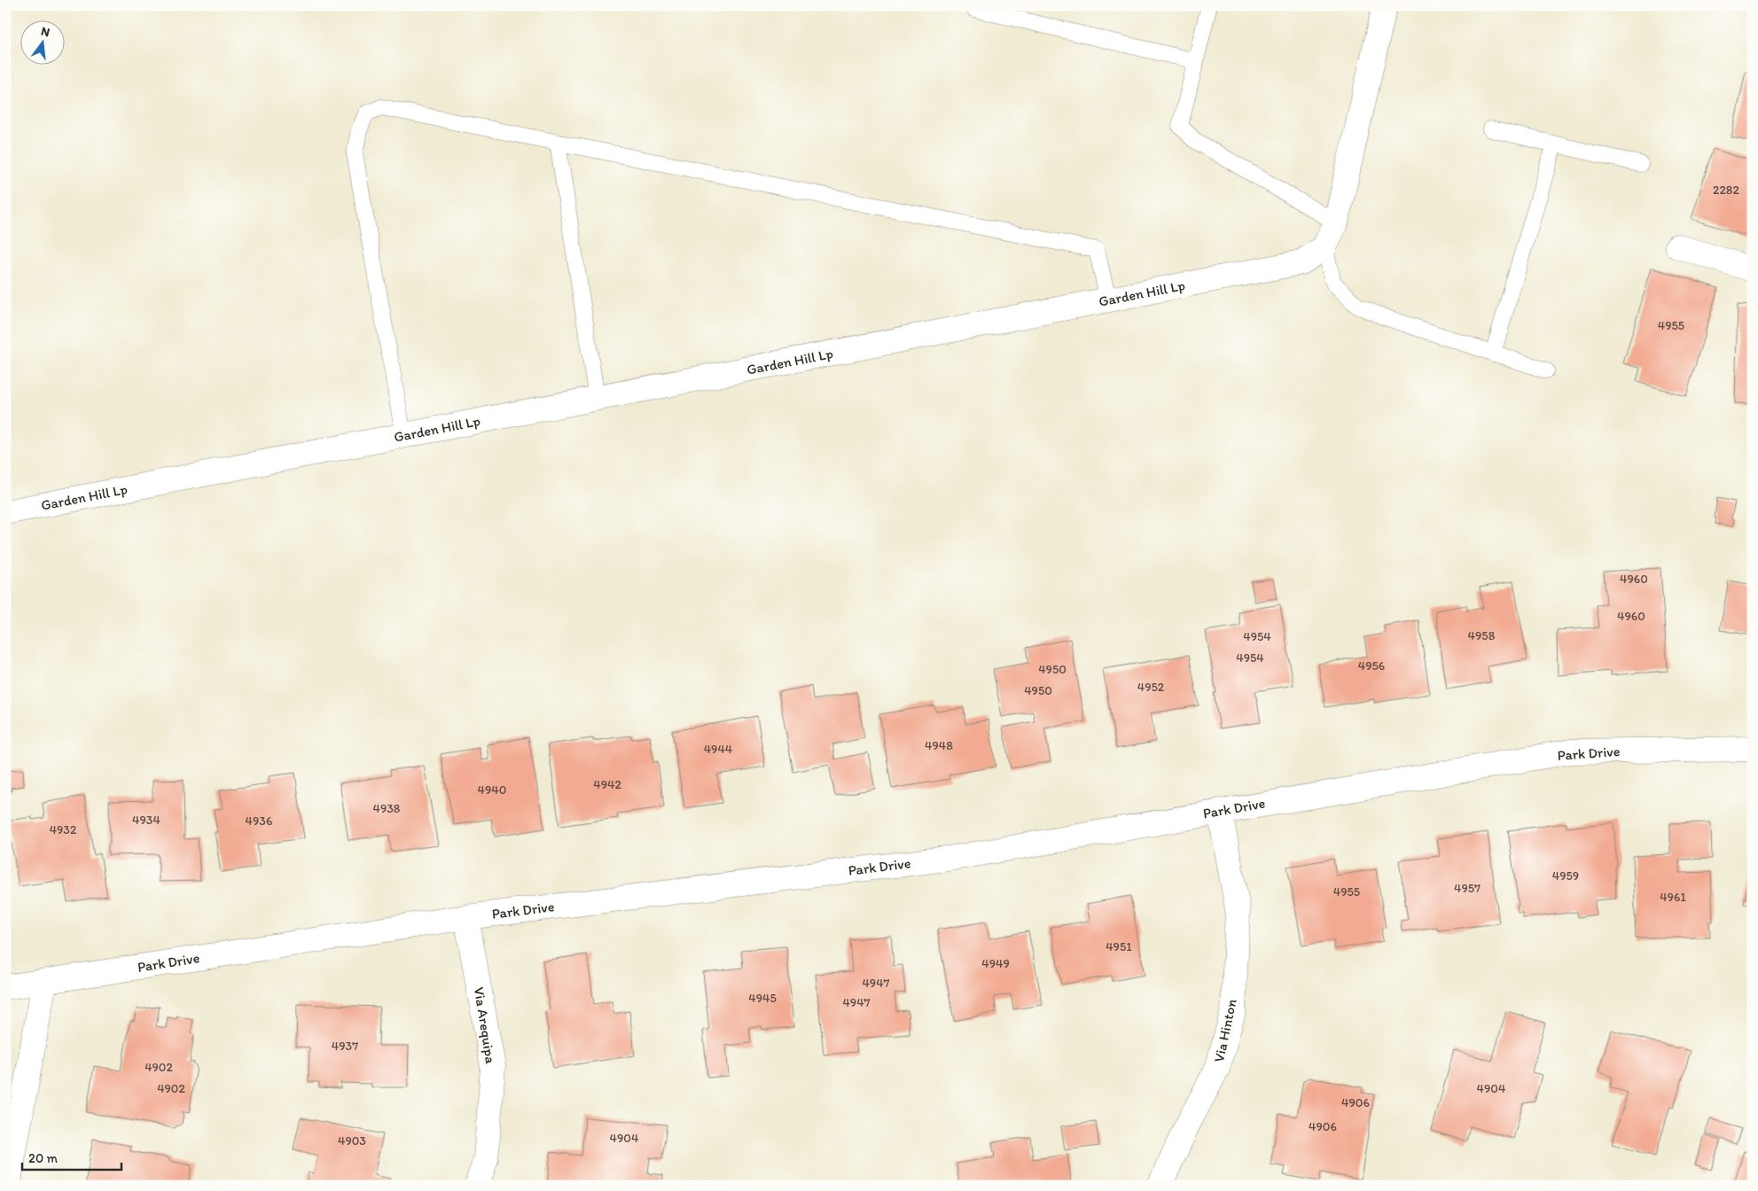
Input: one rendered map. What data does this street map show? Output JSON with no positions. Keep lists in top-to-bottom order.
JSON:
{
  "streets": {
    "street": [
      "Garden Hill Lp",
      "Park Drive",
      "Via Arequipa",
      "Via Hinton"
    ]
  },
  "crossings": [
    ["Park Drive", "Via Arequipa"],
    ["Park Drive", "Via Hinton"]
  ],
  "house_numbers": [
    "2282",
    "4955",
    "4960",
    "4960",
    "4958",
    "4954",
    "4954",
    "4956",
    "4950",
    "4952",
    "4950",
    "4948",
    "4944",
    "4942",
    "4940",
    "4938",
    "4934",
    "4936",
    "4932",
    "4959",
    "4957",
    "4955",
    "4961",
    "4951",
    "4949",
    "4947",
    "4945",
    "4947",
    "4937",
    "4902",
    "4902",
    "4904",
    "4906",
    "4906",
    "4904",
    "4903"
  ],
  "scale_bar": "20 m",
  "north": "top"
}
